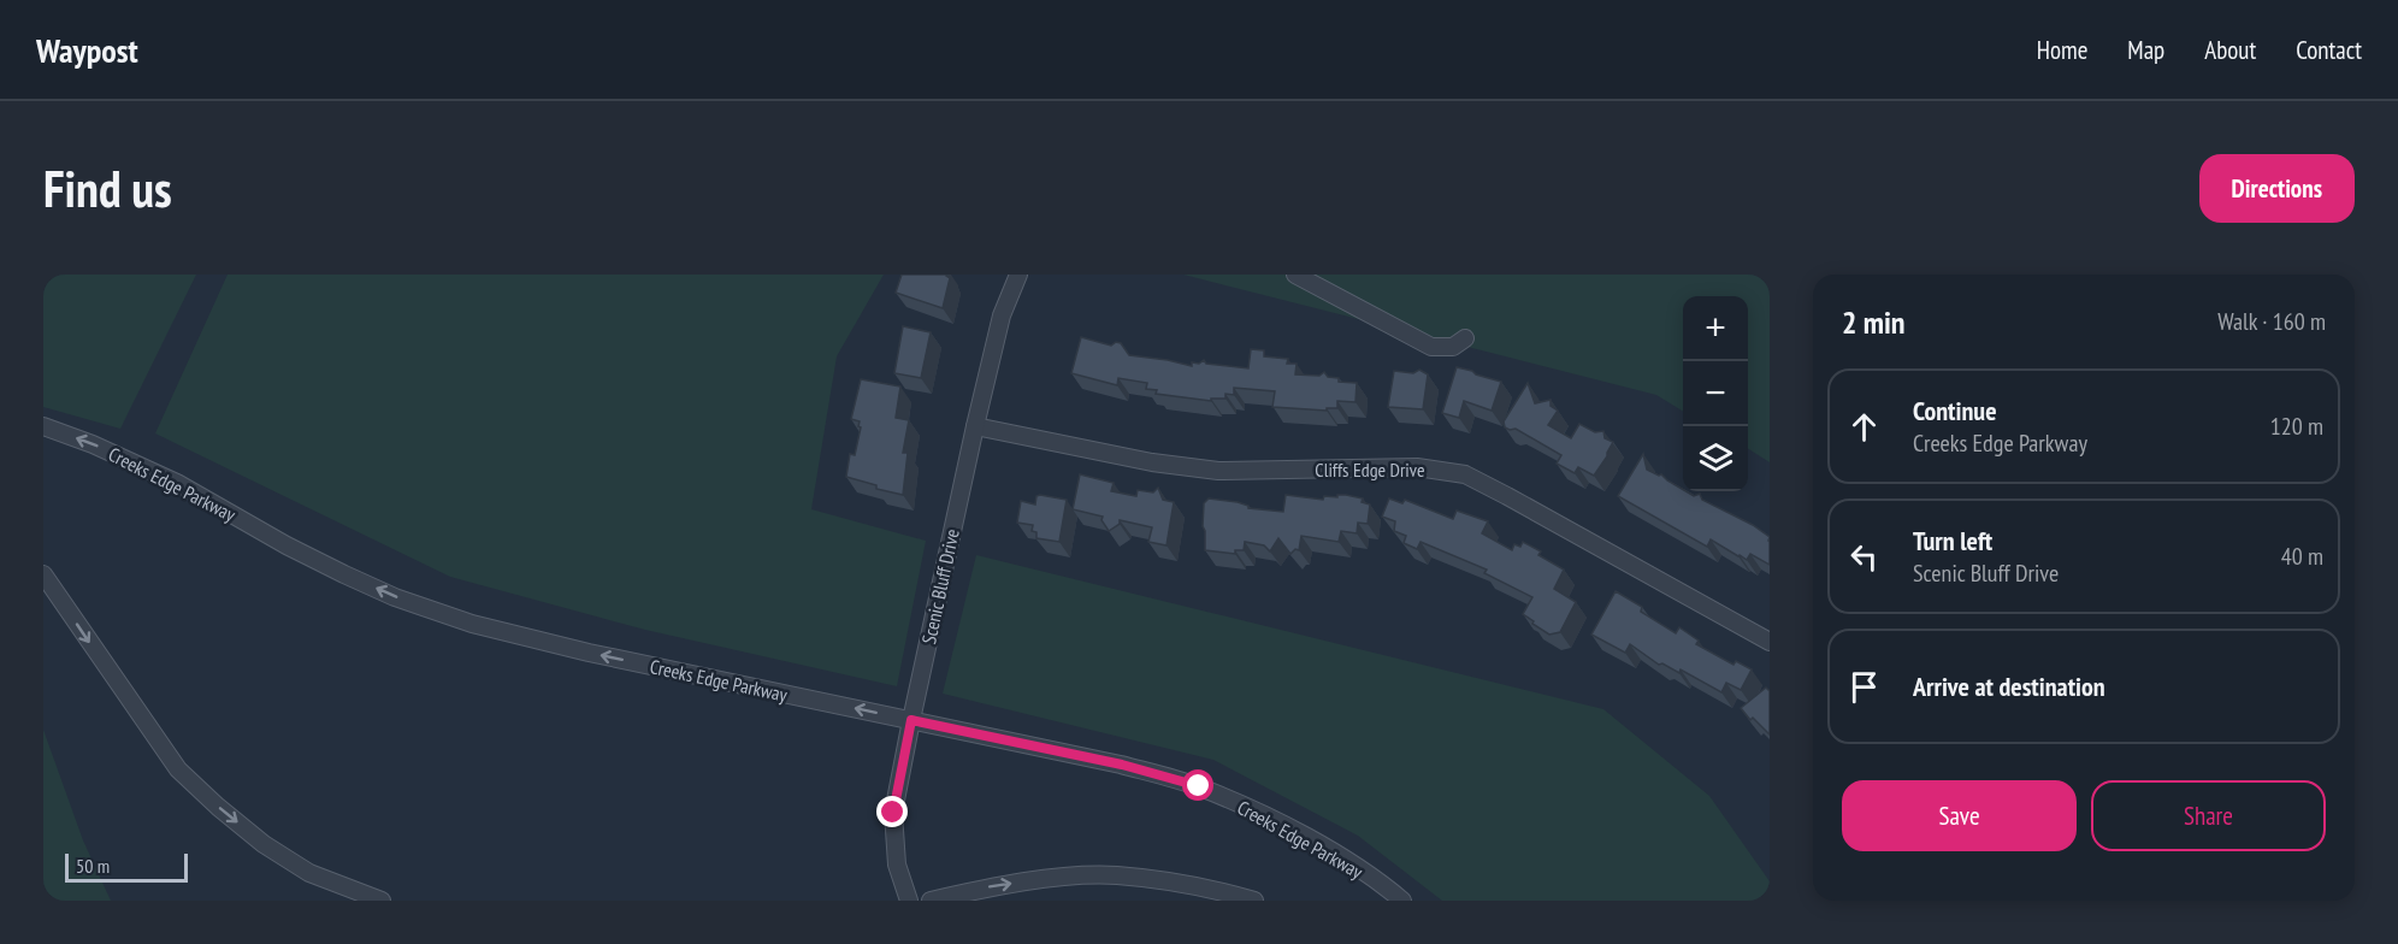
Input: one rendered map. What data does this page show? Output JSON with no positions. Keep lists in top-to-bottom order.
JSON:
{
  "streets": {
    "street": ["Cliffs Edge Drive", "Creeks Edge Parkway", "Scenic Bluff Drive"]
  },
  "crossings": [
    ["Cliffs Edge Drive", "Scenic Bluff Drive"],
    ["Creeks Edge Parkway", "Scenic Bluff Drive"]
  ],
  "one_way": ["Creeks Edge Parkway"],
  "scale_bar": "50 m",
  "page": {
    "header": "Waypost",
    "nav": [
      "Home",
      "Map",
      "About",
      "Contact"
    ],
    "buttons": [
      "Directions",
      ["Save", "Share"]
    ],
    "title": "Find us",
    "heading": ["2 min", "Walk · 160 m"],
    "map_buttons": ["+", "−"],
    "list": [
      ["Continue", "Creeks Edge Parkway", "120 m"],
      ["Turn left", "Scenic Bluff Drive", "40 m"],
      "Arrive at destination"
    ],
    "scale": "50 m"
  }
}
